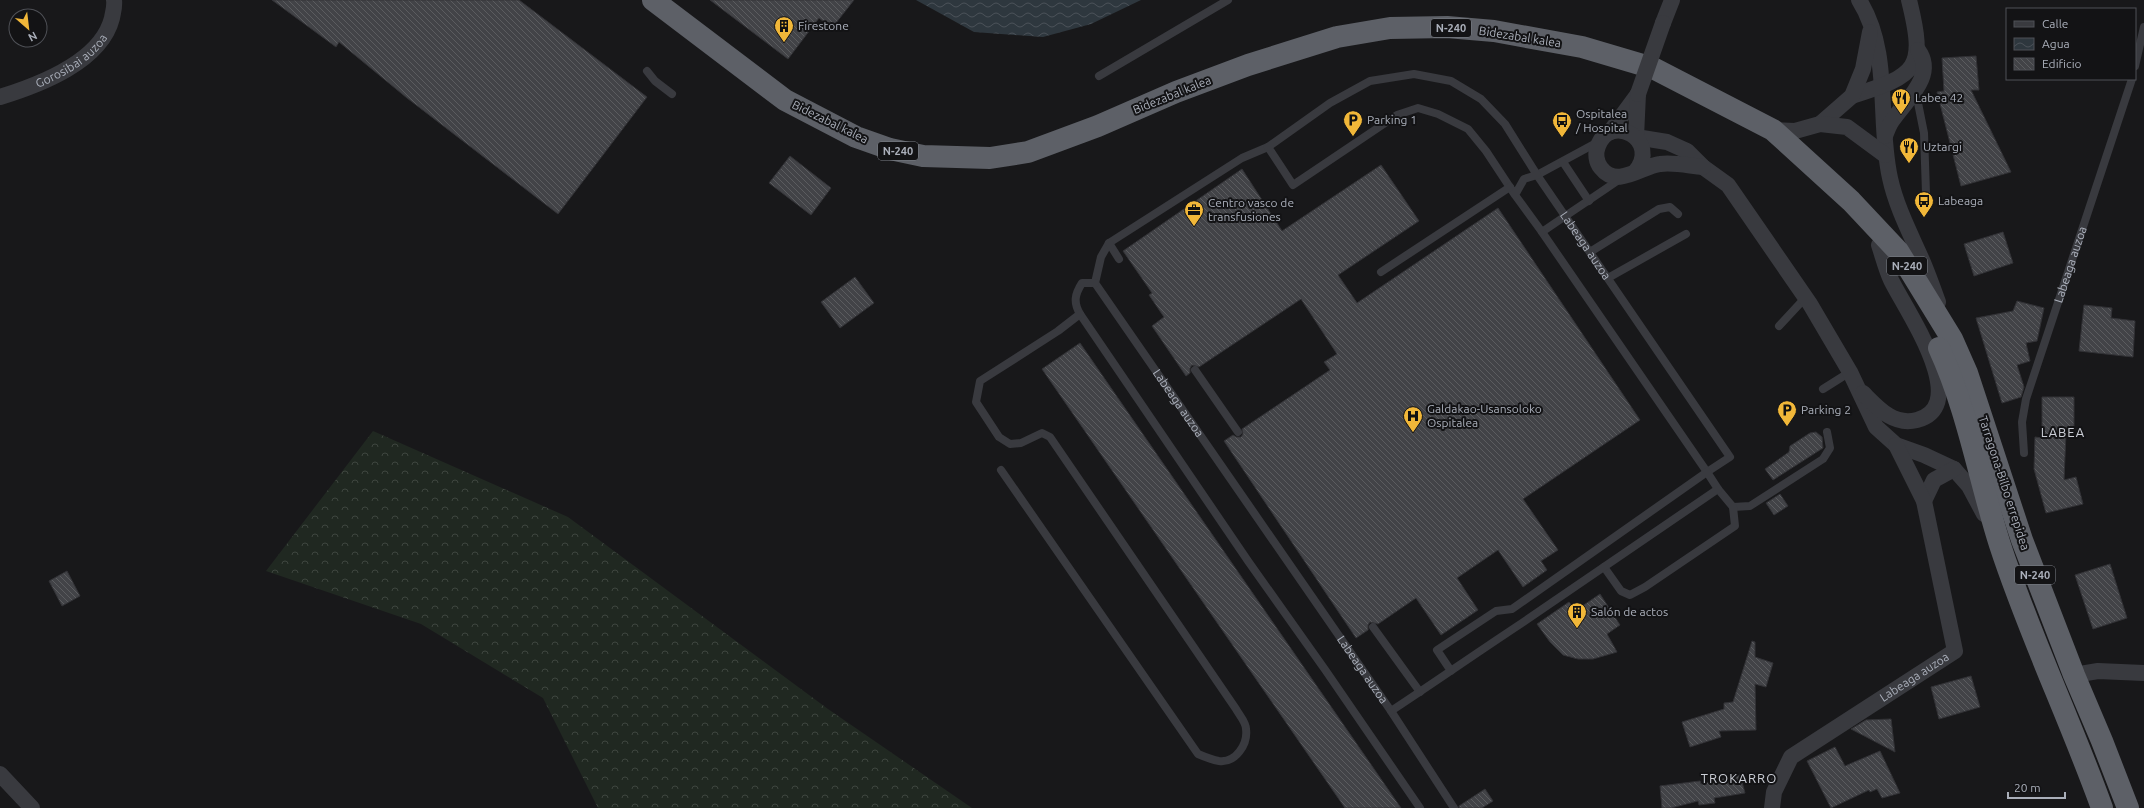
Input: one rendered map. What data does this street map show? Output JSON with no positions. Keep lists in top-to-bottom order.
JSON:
{
  "streets": {
    "highway": ["N-240", "Bidezabal kalea", "Tarragona-Bilbo errepidea"],
    "street": ["Gorosibai auzoa", "Labeaga auzoa"]
  },
  "crossings": [
    ["Bidezabal kalea", "Tarragona-Bilbo errepidea"]
  ],
  "districts": ["LABEA", "TROKARRO"],
  "places": {
    "building": ["Firestone", "Salón de actos"],
    "restaurant": ["Labea 42", "Uztargi"],
    "parking": ["Parking 1", "Parking 2"],
    "bus stop": ["Ospitalea / Hospital", "Labeaga"],
    "office": ["Centro vasco de transfusiones"],
    "hospital": ["Galdakao-Usansoloko Ospitalea"]
  },
  "legend": ["Calle", "Agua", "Edificio"],
  "scale_bar": "20 m",
  "north": "bottom right"
}
